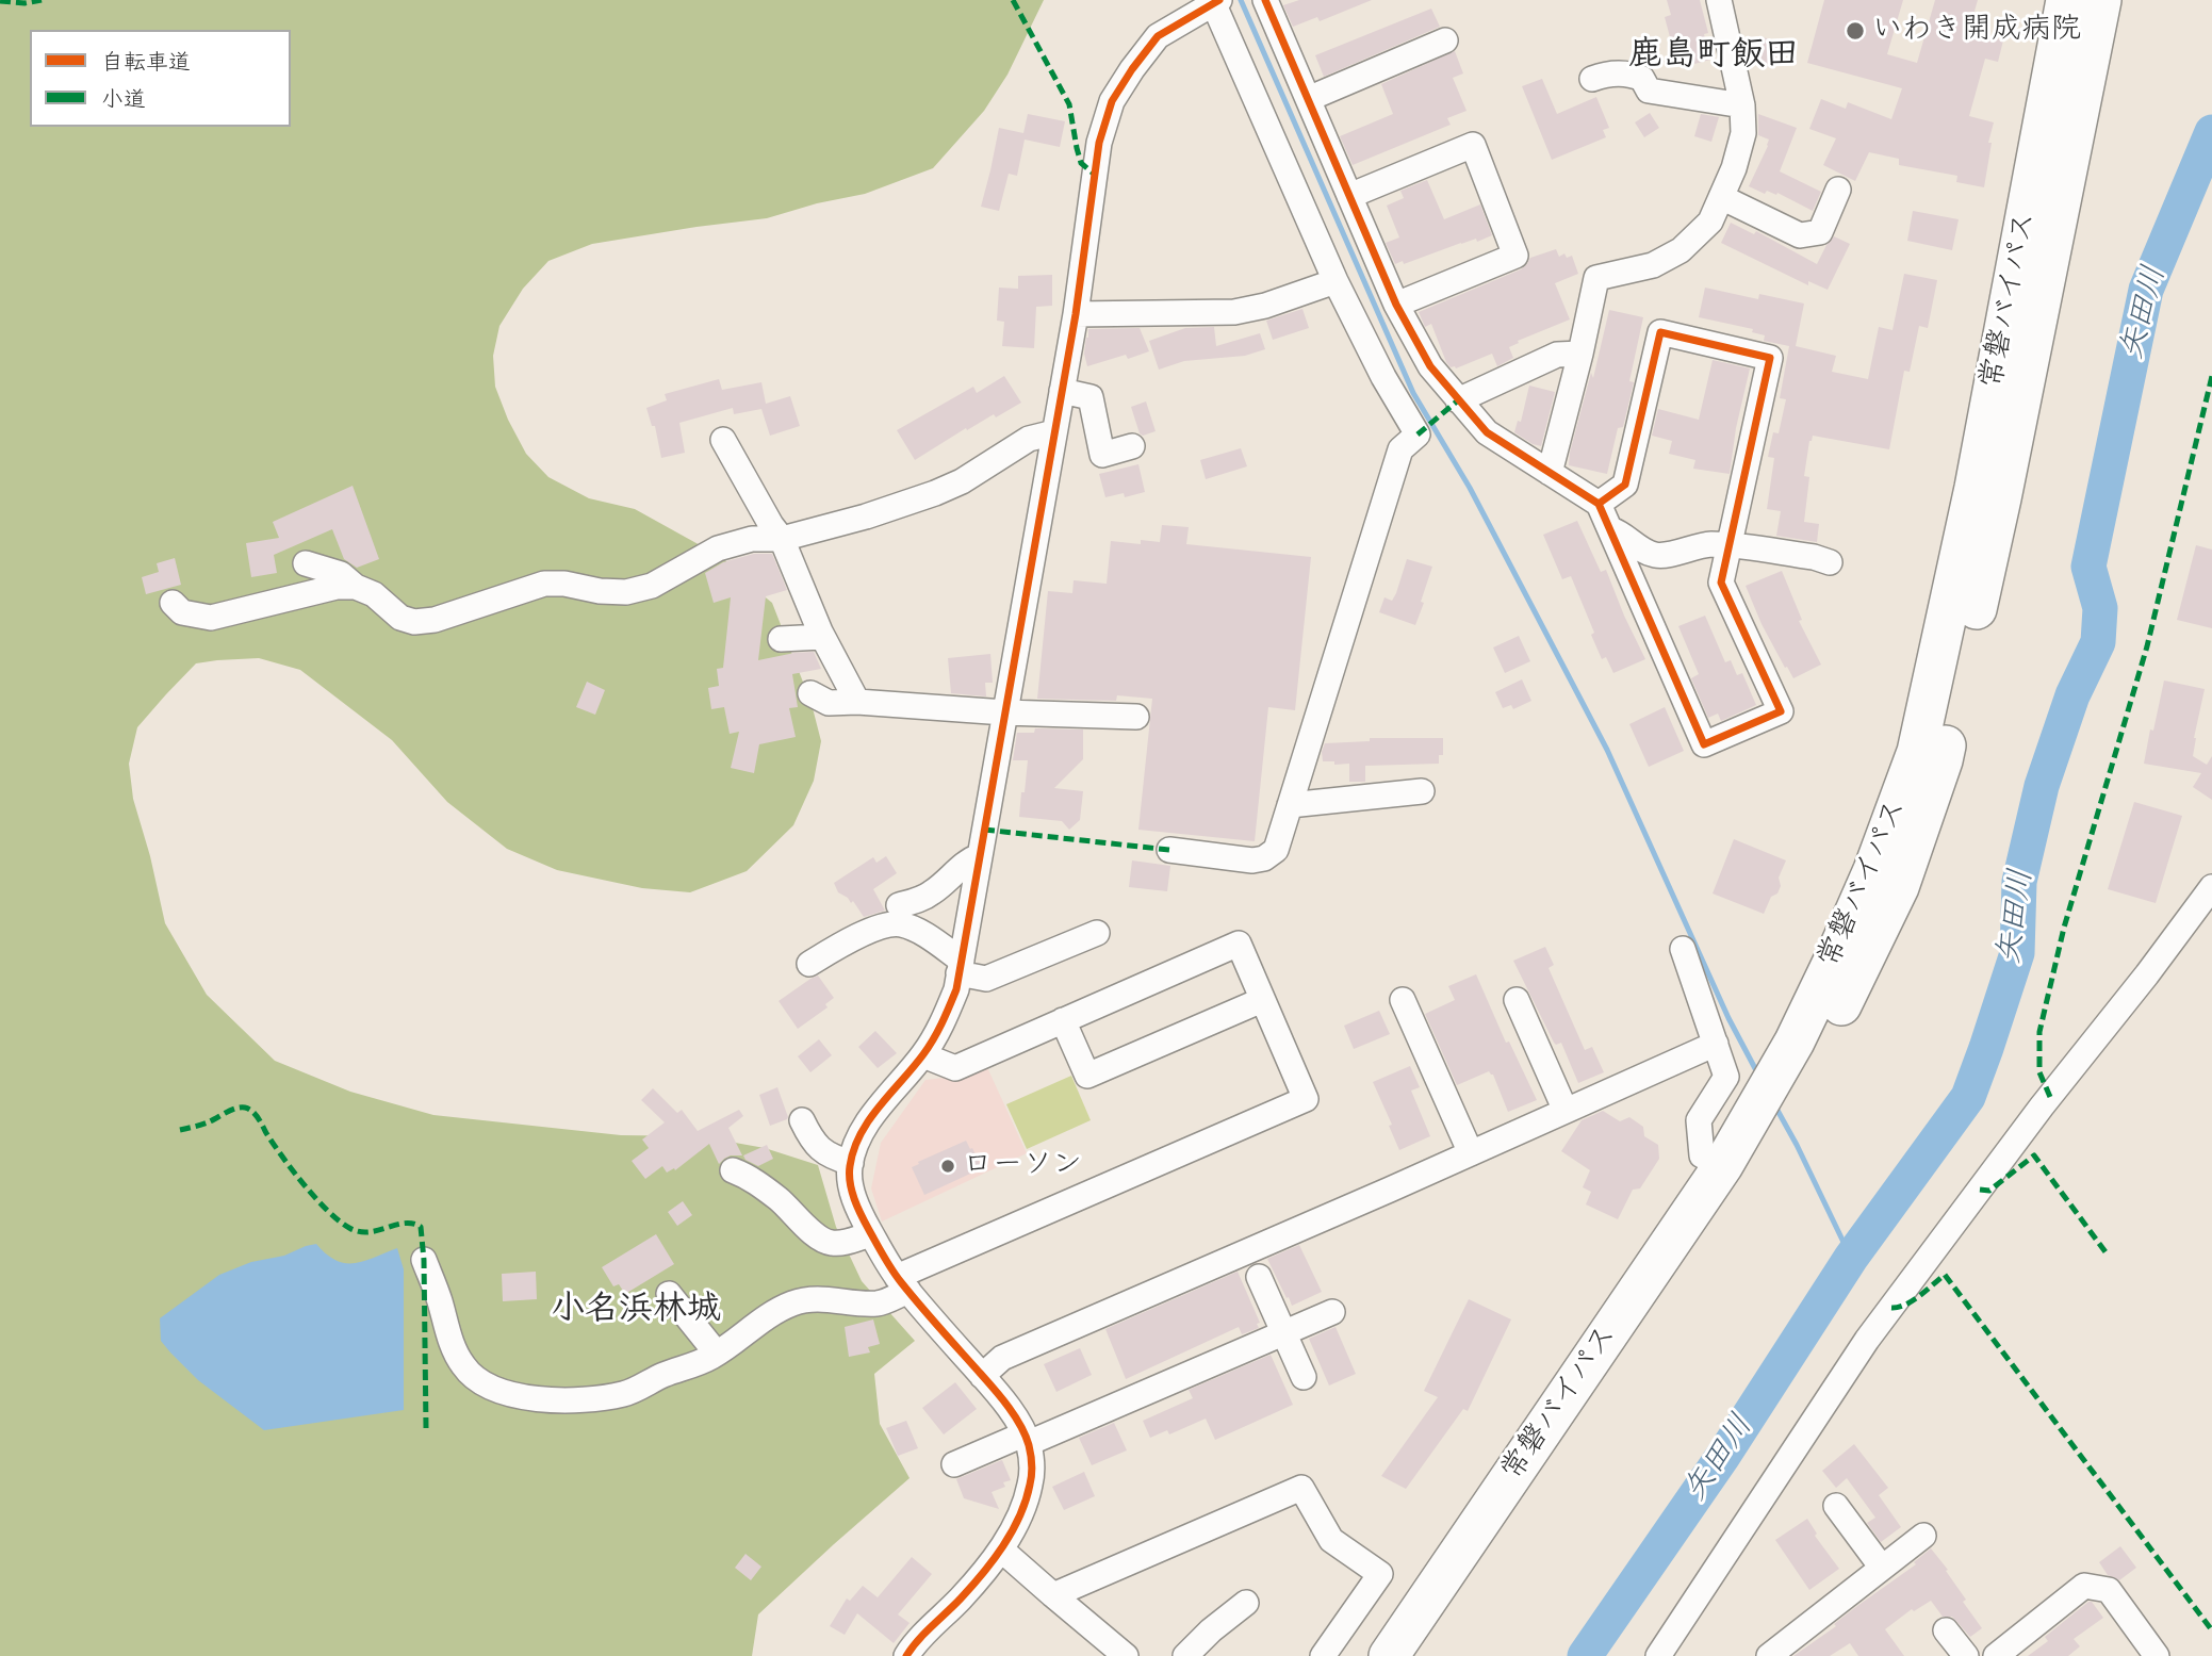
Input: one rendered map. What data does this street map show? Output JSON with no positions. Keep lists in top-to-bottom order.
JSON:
{
  "streets": {
    "highway": ["常磐バイパス"]
  },
  "districts": ["鹿島町飯田", "小名浜林城"],
  "water": ["矢田川"],
  "places": ["いわき開成病院", "ローソン"],
  "legend": ["自転車道", "小道"]
}
